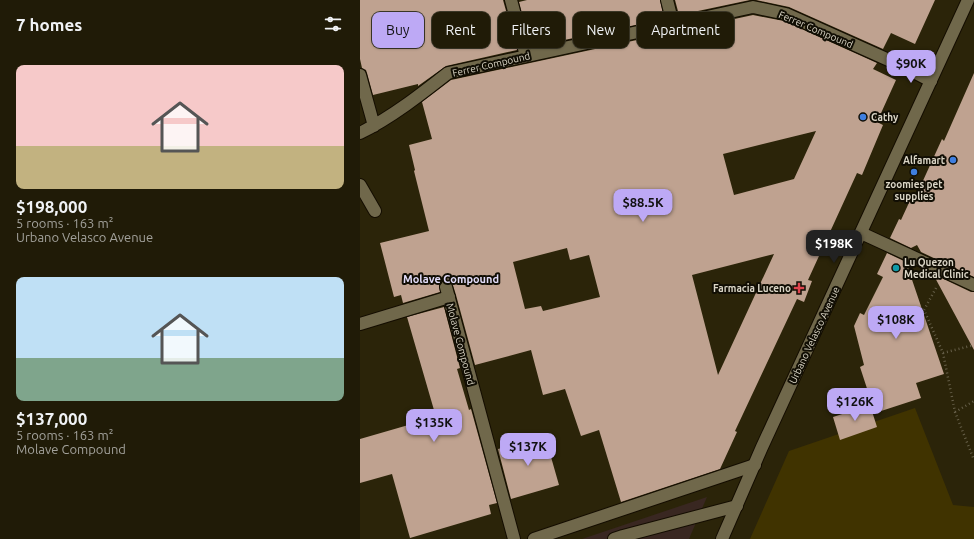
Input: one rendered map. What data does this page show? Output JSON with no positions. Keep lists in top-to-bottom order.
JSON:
{
  "streets": {
    "street": ["Ferrer Compound", "Urbano Velasco Avenue", "Molave Compound"]
  },
  "crossings": [
    ["Ferrer Compound", "Urbano Velasco Avenue"]
  ],
  "districts": ["Molave Compound"],
  "places": {
    "other": [
      "Cathy",
      "Alfamart",
      "zoomies pet supplies",
      "Lu Quezon Medical Clinic"
    ],
    "health": ["Farmacia Luceno"]
  },
  "page": {
    "heading": "7 homes",
    "chip": [
      "Buy",
      "Rent",
      "Filters",
      "New",
      "Apartment"
    ],
    "list": [
      {
        "name": "$198,000",
        "note": "5 rooms · 163 m² · Urbano Velasco Avenue"
      },
      {
        "name": "$137,000",
        "note": "5 rooms · 163 m² · Molave Compound"
      }
    ],
    "price": [
      "$90K",
      "$88.5K",
      "$198K",
      "$108K",
      "$126K",
      "$135K",
      "$137K"
    ]
  }
}
